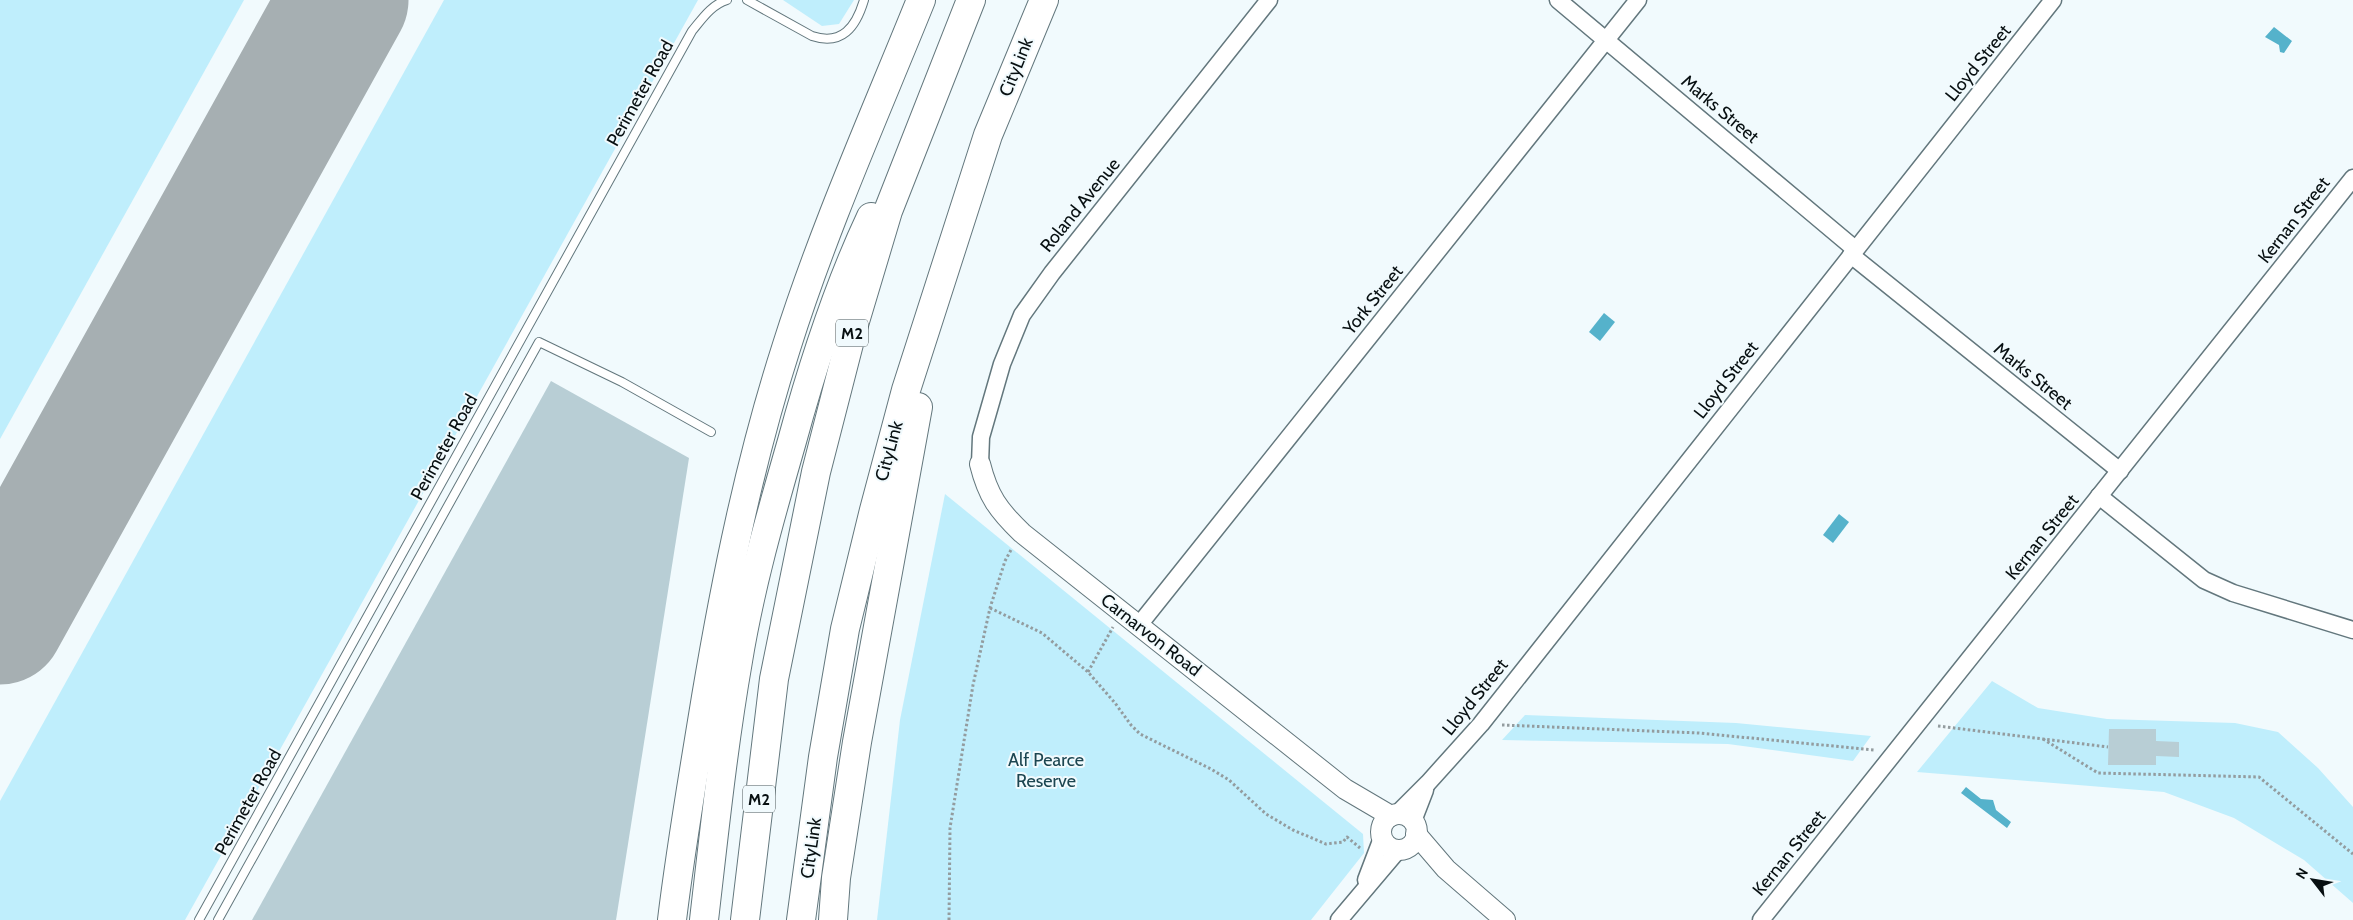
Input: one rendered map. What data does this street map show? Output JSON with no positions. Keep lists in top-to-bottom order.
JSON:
{
  "streets": {
    "highway": ["CityLink", "M2"],
    "street": [
      "Lloyd Street",
      "Marks Street",
      "Roland Avenue",
      "Kernan Street",
      "York Street",
      "Carnarvon Road"
    ],
    "lane": ["Perimeter Road"]
  },
  "crossings": [
    ["Lloyd Street", "Marks Street"],
    ["Lloyd Street", "Carnarvon Road"],
    ["Marks Street", "Kernan Street"],
    ["Marks Street", "York Street"],
    ["Roland Avenue", "Carnarvon Road"],
    ["York Street", "Carnarvon Road"]
  ],
  "parks": ["Alf Pearce Reserve"],
  "north": "top left"
}
